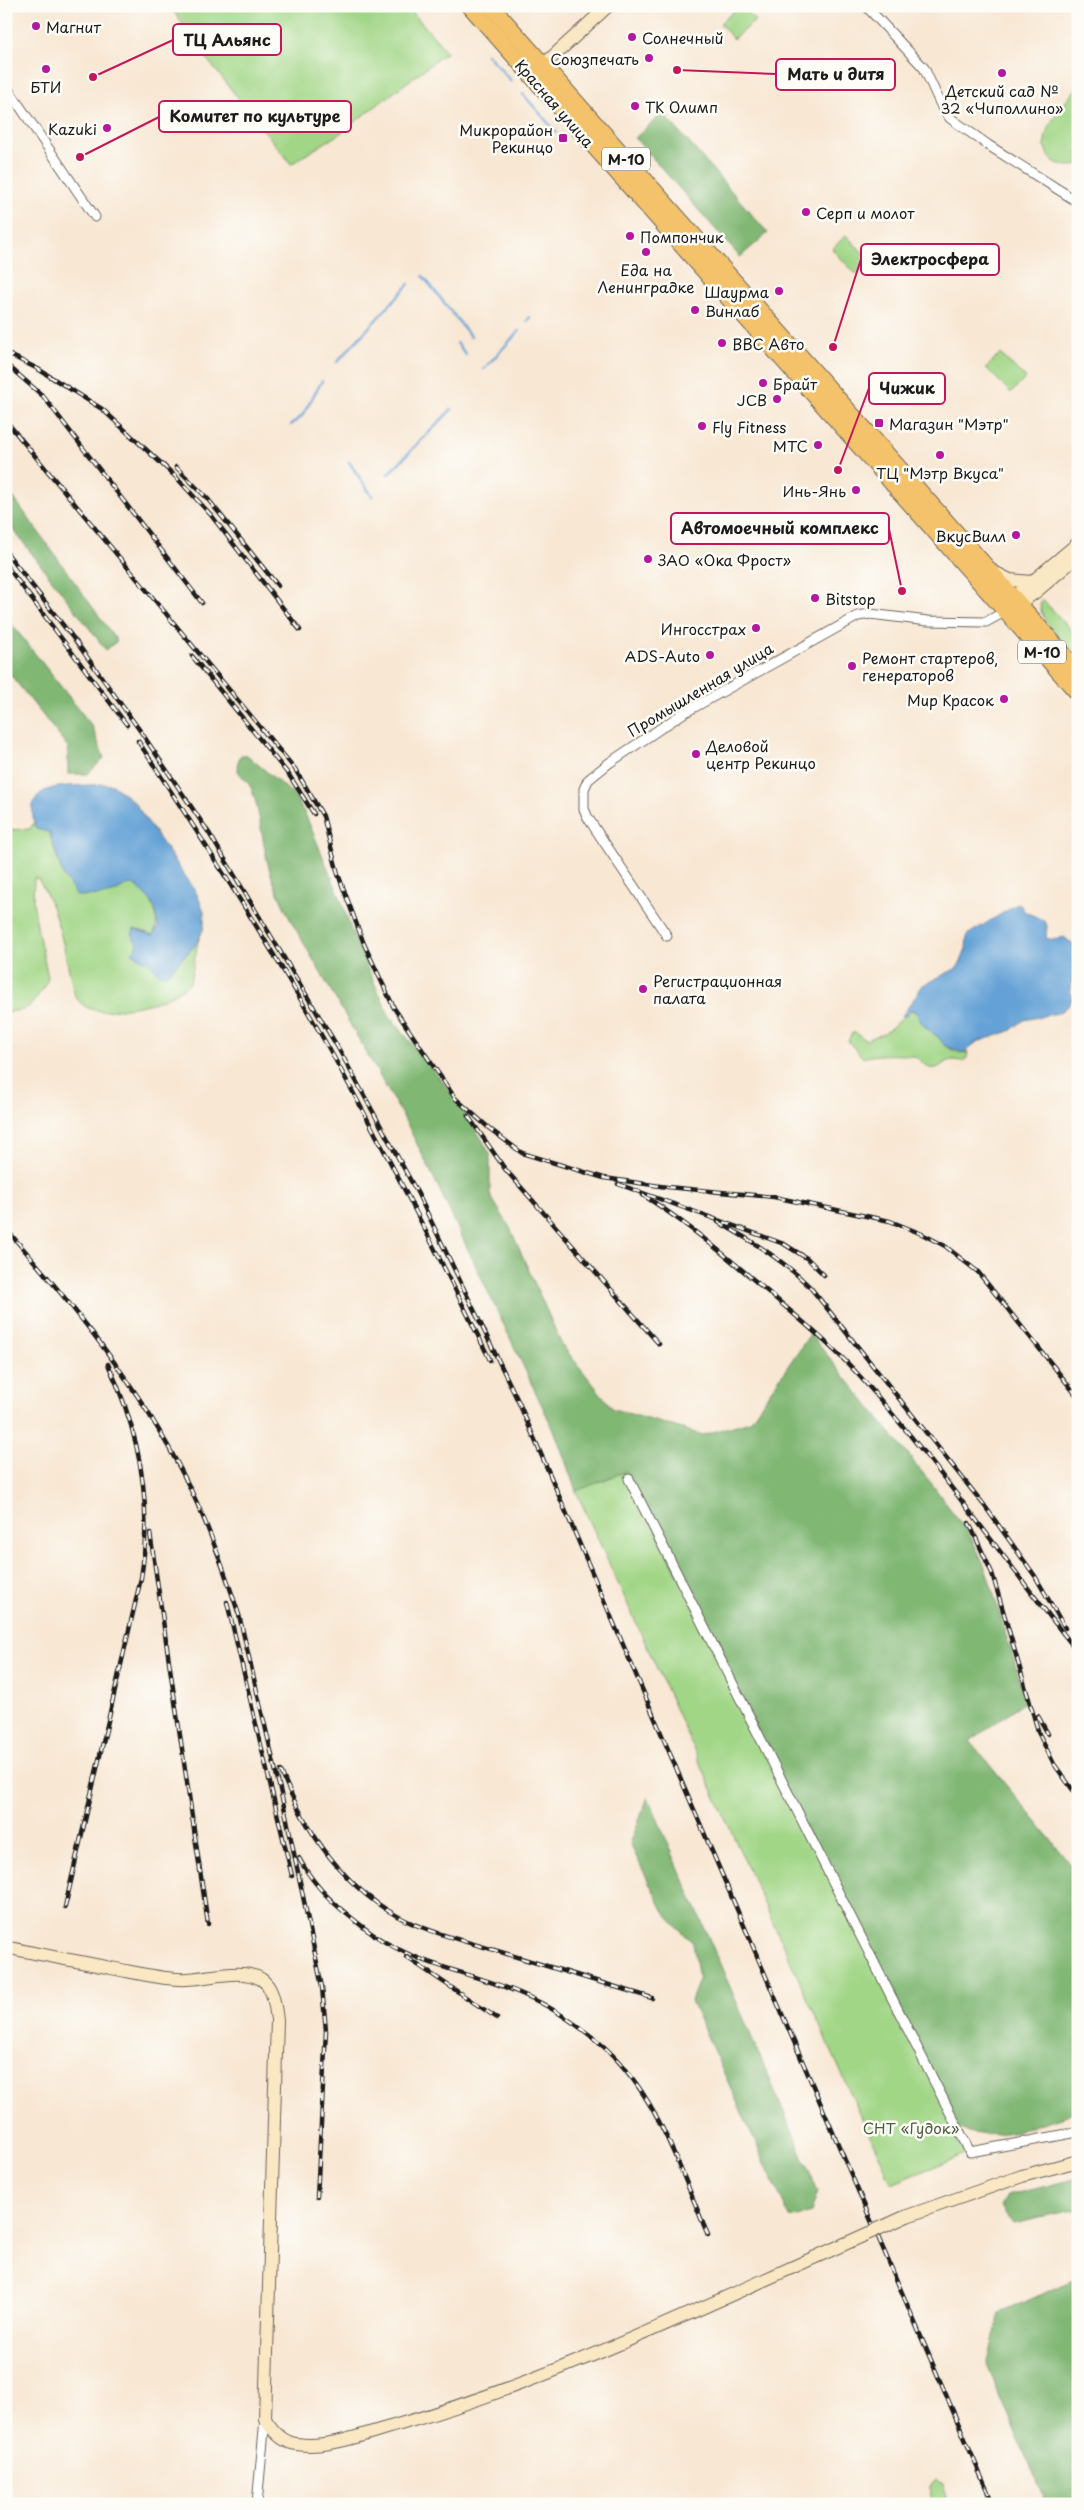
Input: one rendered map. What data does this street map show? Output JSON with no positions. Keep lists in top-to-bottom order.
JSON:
{
  "streets": {
    "highway": ["Красная улица", "М-10"],
    "street": ["Промышленная улица"]
  },
  "crossings": [
    ["Красная улица", "Промышленная улица"]
  ],
  "parks": ["СНТ «Гудок»"],
  "places": {
    "other": [
      "Магнит",
      "Солнечный",
      "Союзпечать",
      "БТИ",
      "Мать и дитя",
      "Детский сад № 32 «Чиполлино»",
      "ТЦ Альянс",
      "ТК Олимп",
      "Kazuki",
      "Комитет по культуре",
      "Серп и молот",
      "Помпончик",
      "Еда на Ленинградке",
      "Шаурма",
      "Винлаб",
      "ВВС Авто",
      "Электросфера",
      "Брайт",
      "JCB",
      "Fly Fitness",
      "МТС",
      "ТЦ \"Мэтр Вкуса\"",
      "Чижик",
      "Инь-Янь",
      "ВкусВилл",
      "ЗАО «Ока Фрост»",
      "Автомоечный комплекс",
      "Bitstop",
      "Ингосстрах",
      "ADS-Auto",
      "Ремонт стартеров, генераторов",
      "Мир Красок",
      "Деловой центр Рекинцо",
      "Регистрационная палата"
    ],
    "transit": ["Микрорайон Рекинцо", "Магазин \"Мэтр\""]
  }
}
